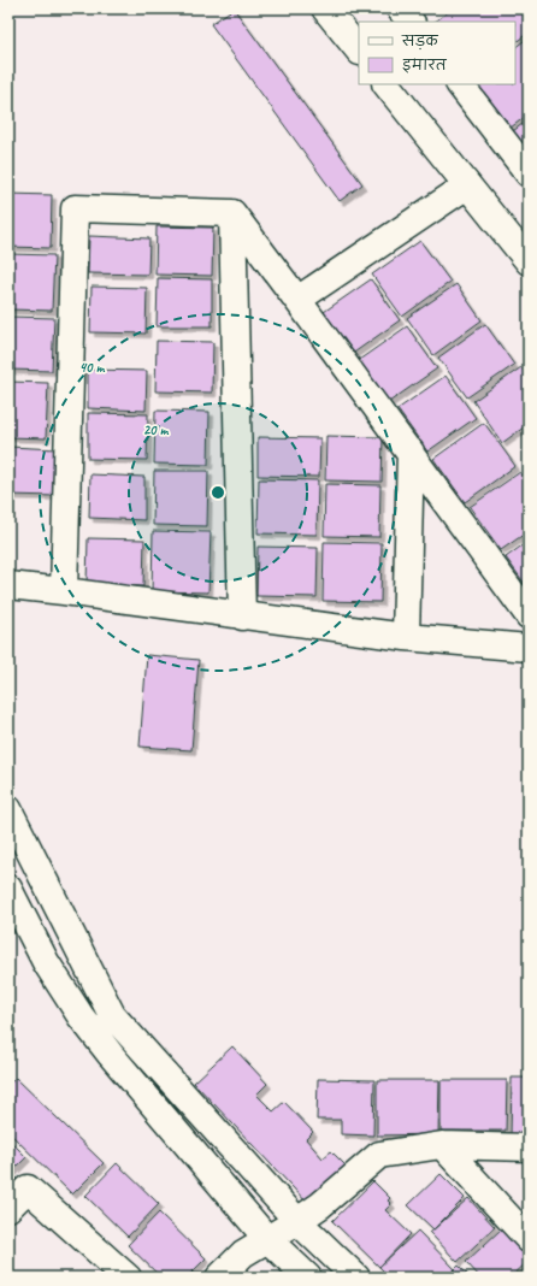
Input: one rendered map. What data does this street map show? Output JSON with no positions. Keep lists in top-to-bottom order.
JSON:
{
  "legend": ["सड़क", "इमारत"],
  "rings": ["40 m", "20 m"]
}
